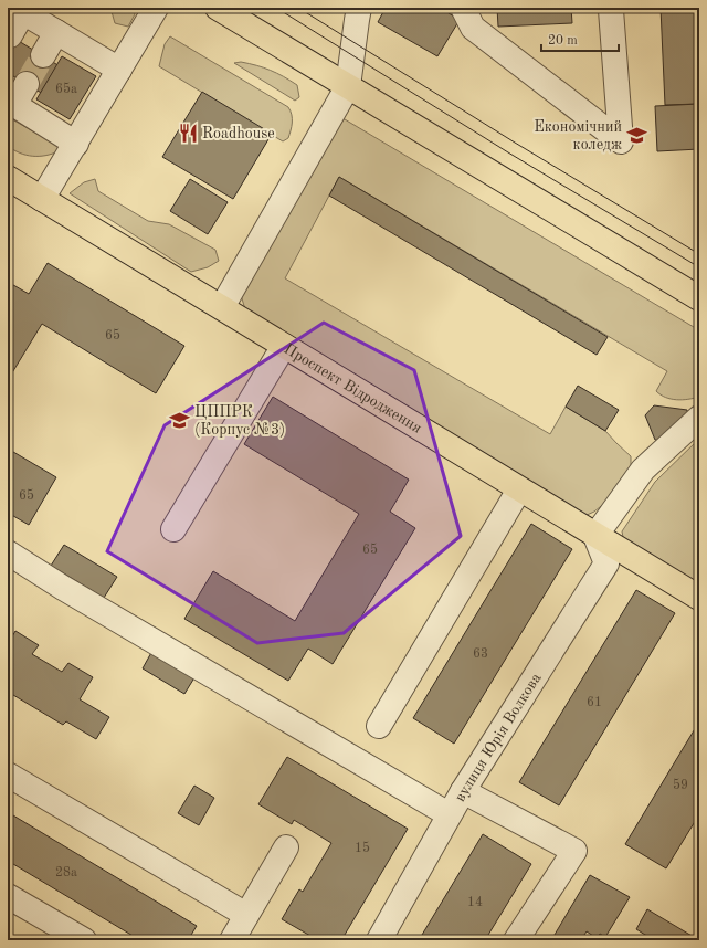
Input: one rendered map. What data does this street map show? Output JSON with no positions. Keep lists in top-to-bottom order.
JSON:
{
  "streets": {
    "main road": ["Проспект Відродження"],
    "street": ["вулиця Юрія Волкова"]
  },
  "crossings": [
    ["Проспект Відродження", "вулиця Юрія Волкова"]
  ],
  "places": {
    "restaurant": ["Roadhouse"],
    "school or university": ["Економічний коледж", "ЦППРК (Корпус №3)"]
  },
  "house_numbers": [
    "65а",
    "65",
    "65",
    "65",
    "63",
    "61",
    "59",
    "15",
    "28а",
    "14"
  ],
  "scale_bar": "20 m"
}
